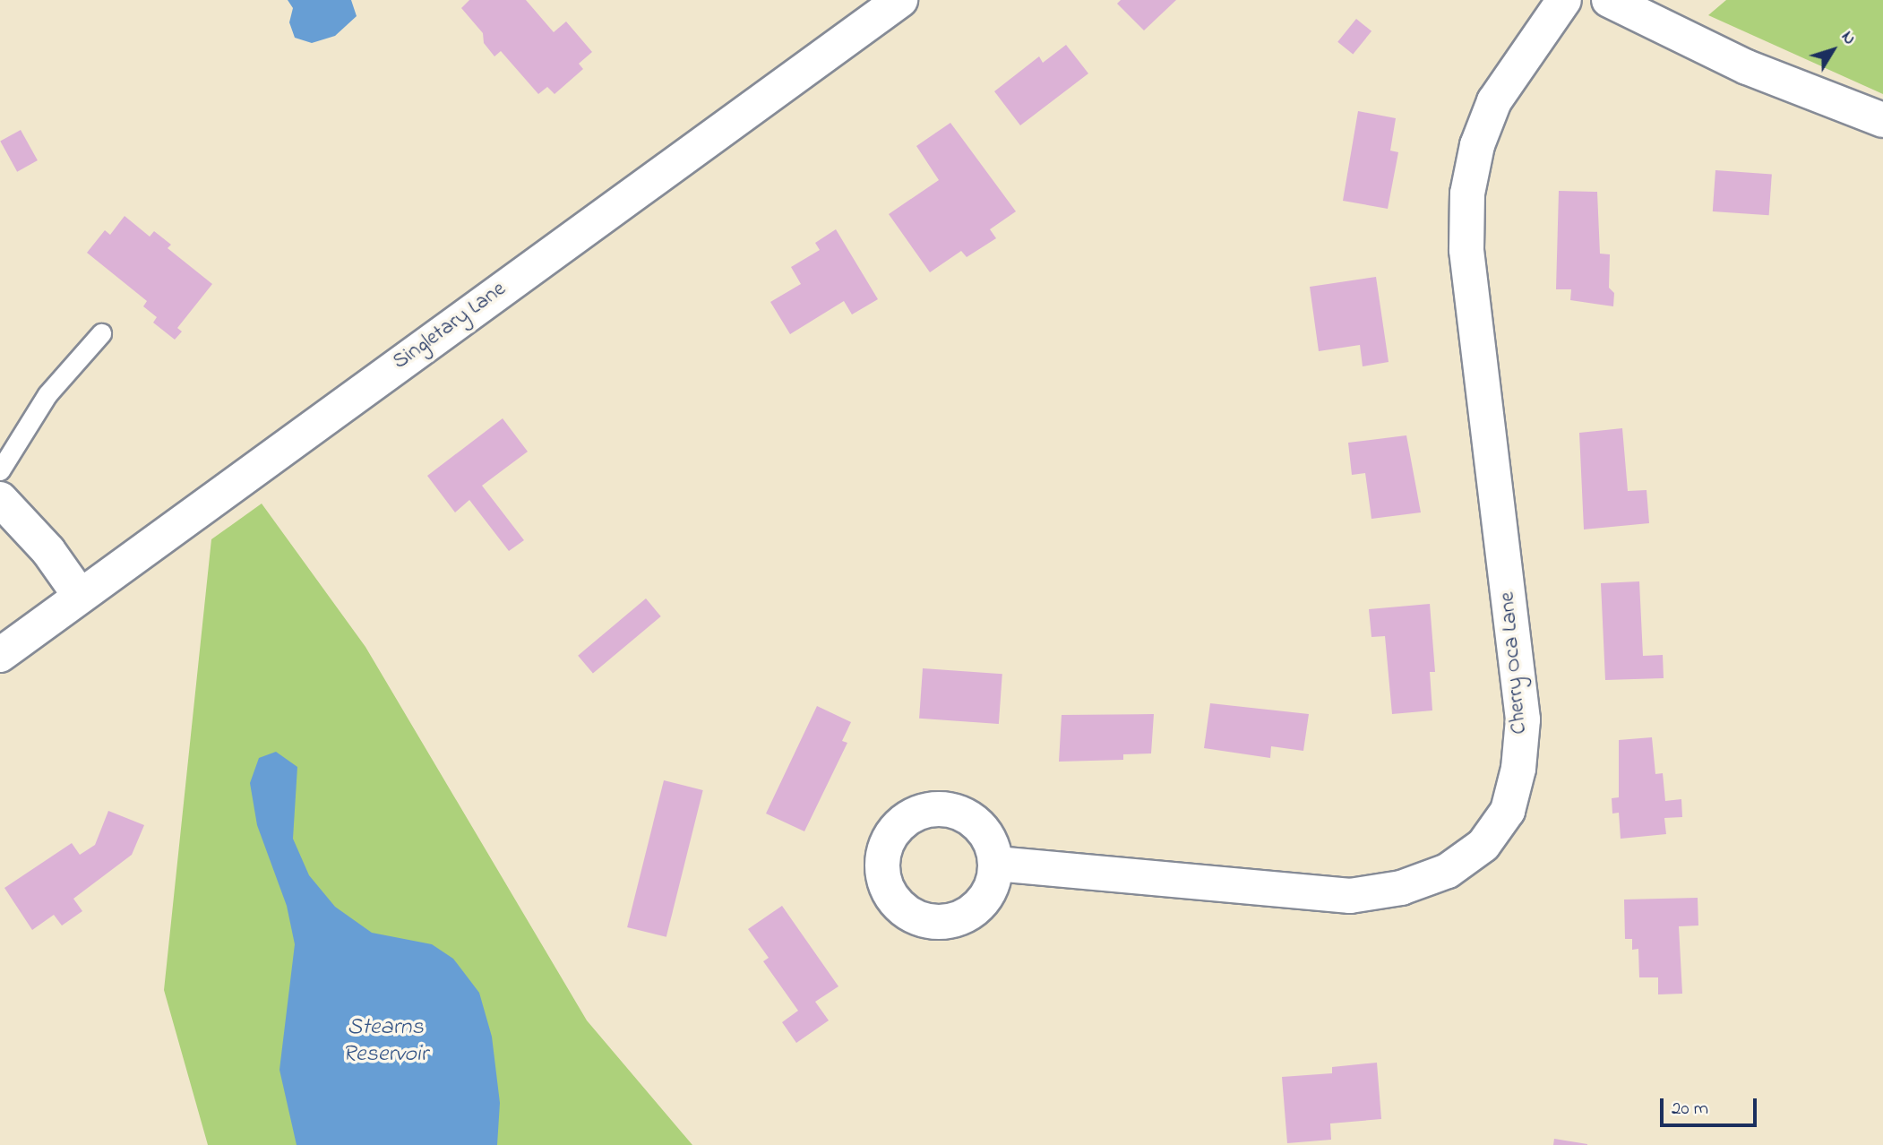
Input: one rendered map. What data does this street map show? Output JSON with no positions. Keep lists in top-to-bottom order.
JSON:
{
  "streets": {
    "street": ["Singletary Lane", "Cherry Oca Lane"]
  },
  "water": ["Stearns Reservoir"],
  "scale_bar": "20 m",
  "north": "top right"
}
